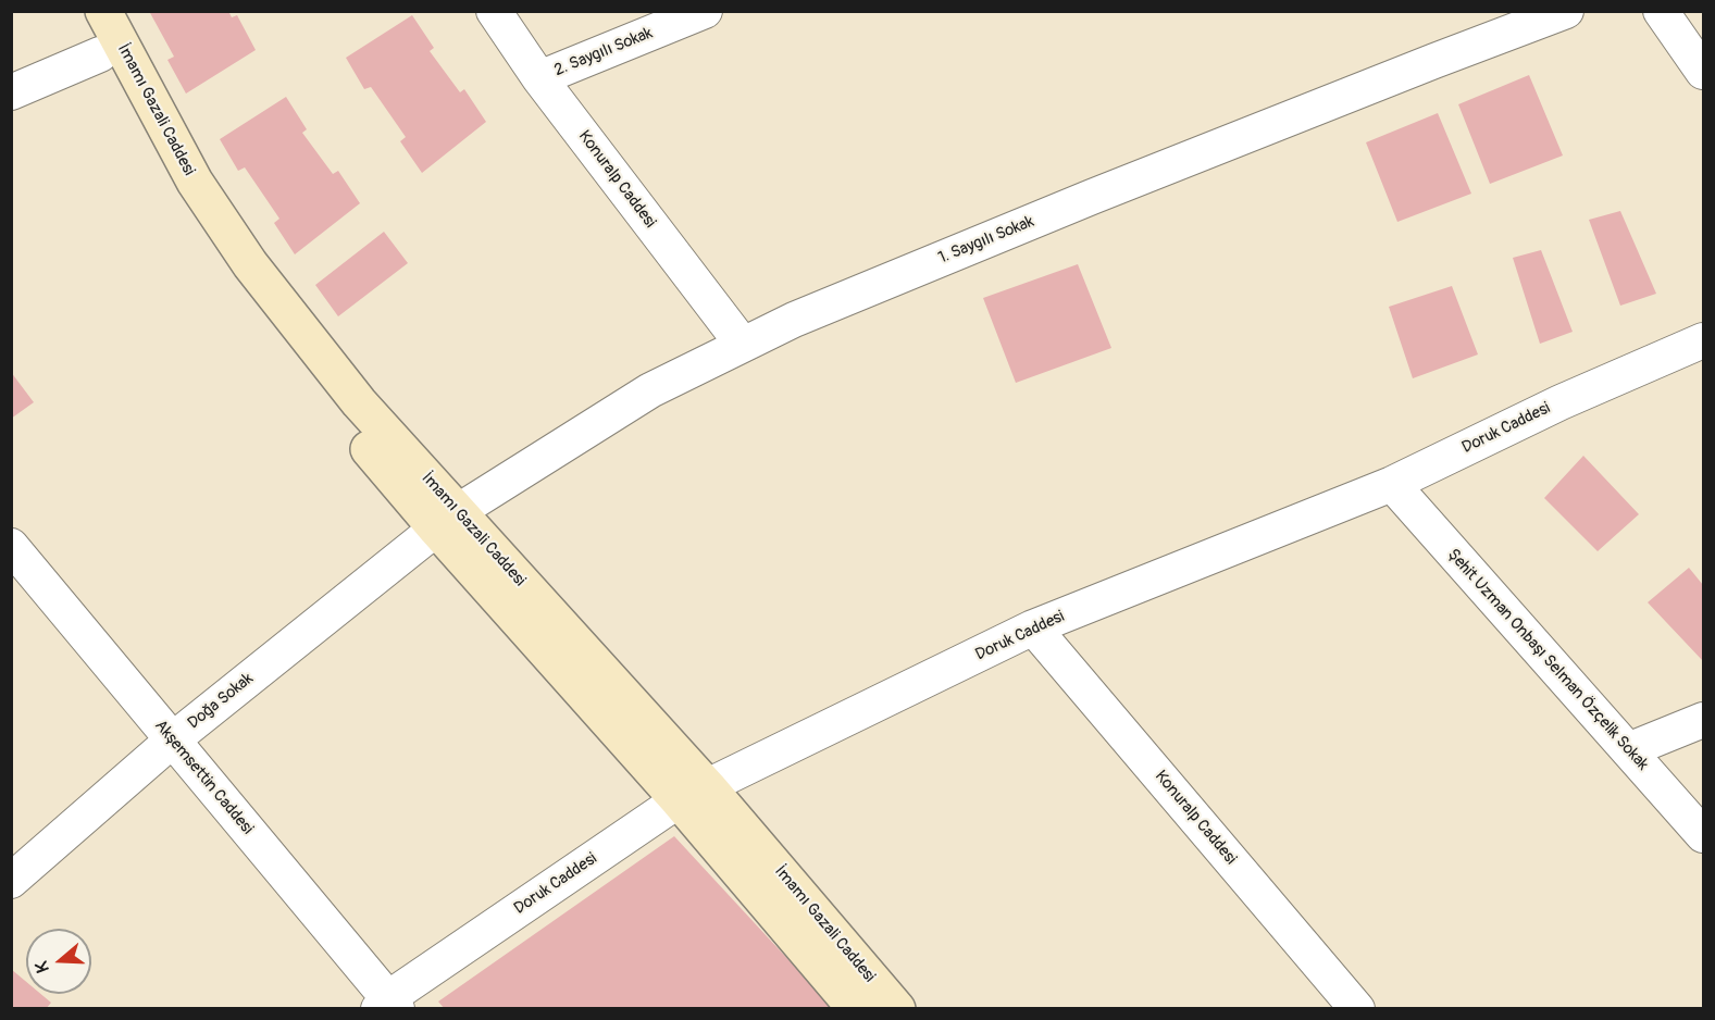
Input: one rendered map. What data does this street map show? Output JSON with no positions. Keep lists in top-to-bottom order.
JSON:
{
  "streets": {
    "main road": ["İmamı Gazali Caddesi"],
    "street": [
      "2. Saygılı Sokak",
      "Konuralp Caddesi",
      "1. Saygılı Sokak",
      "Doruk Caddesi",
      "Şehit Uzman Onbaşı Selman Özçelik Sokak",
      "Doğa Sokak",
      "Akşemsettin Caddesi"
    ]
  },
  "crossings": [
    ["2. Saygılı Sokak", "Konuralp Caddesi"],
    ["İmamı Gazali Caddesi", "1. Saygılı Sokak"],
    ["İmamı Gazali Caddesi", "Doruk Caddesi"],
    ["İmamı Gazali Caddesi", "Doğa Sokak"],
    ["Konuralp Caddesi", "1. Saygılı Sokak"],
    ["Konuralp Caddesi", "Doruk Caddesi"],
    ["1. Saygılı Sokak", "Doğa Sokak"],
    ["Doruk Caddesi", "Şehit Uzman Onbaşı Selman Özçelik Sokak"],
    ["Doruk Caddesi", "Akşemsettin Caddesi"],
    ["Doğa Sokak", "Akşemsettin Caddesi"]
  ],
  "north": "left"
}
